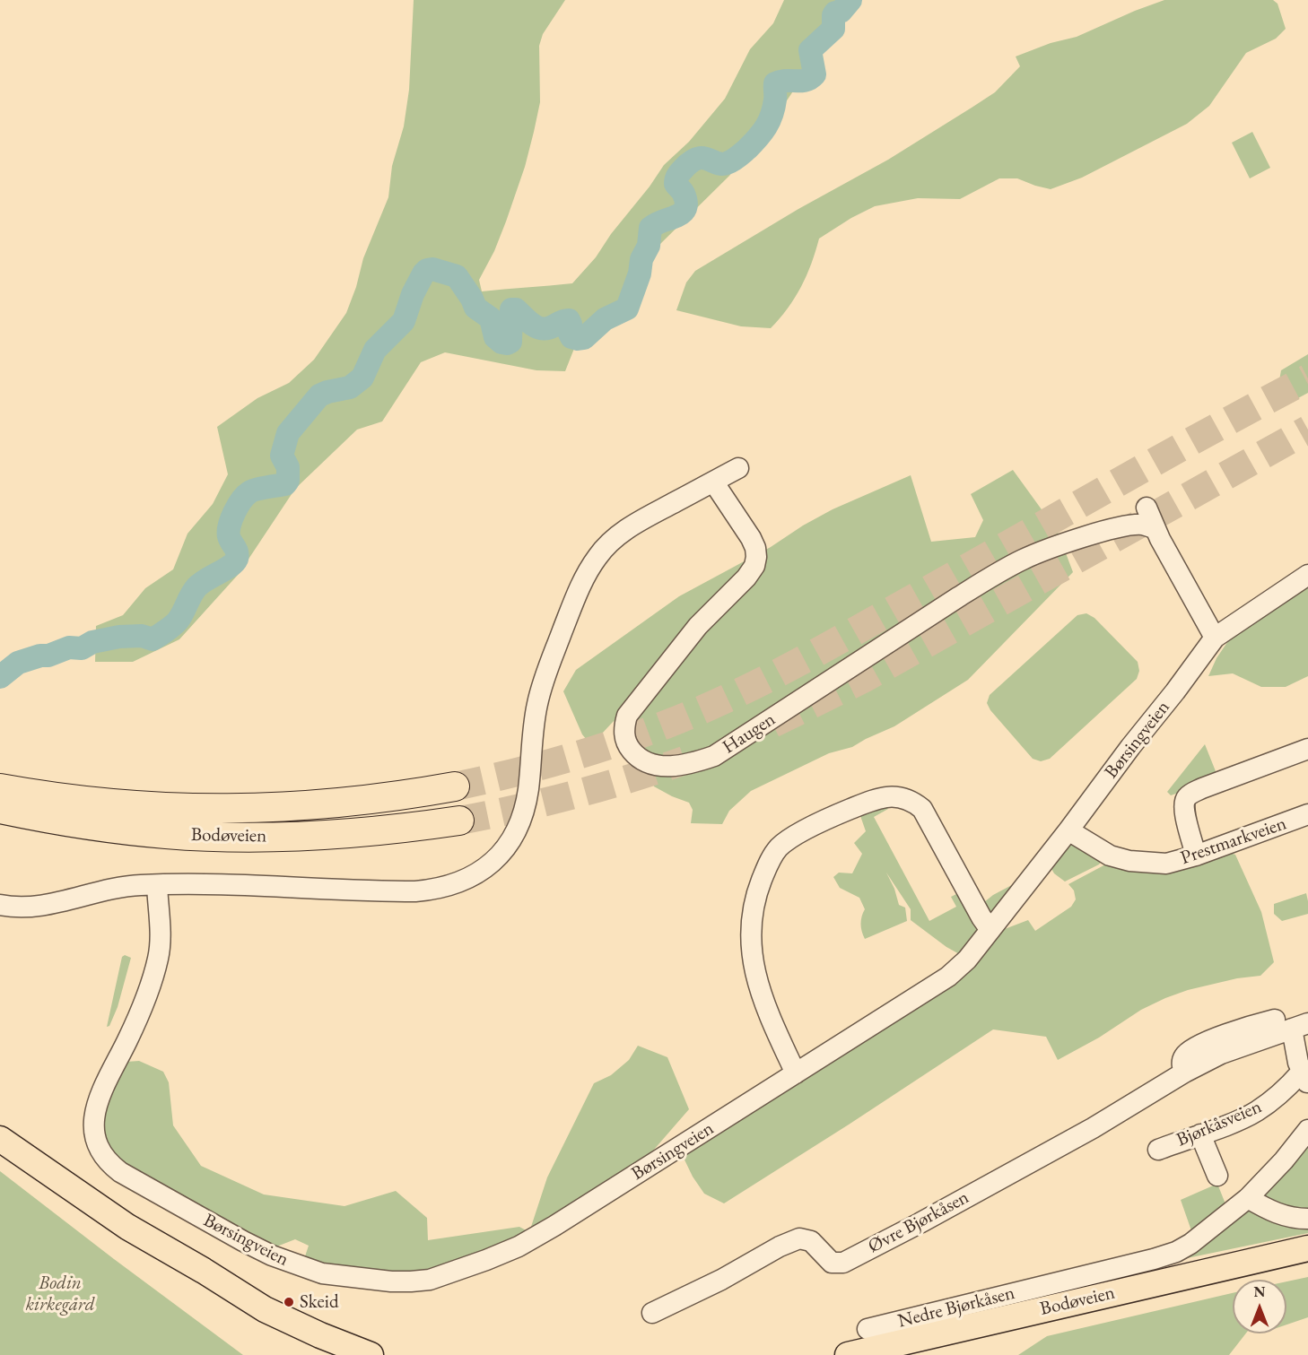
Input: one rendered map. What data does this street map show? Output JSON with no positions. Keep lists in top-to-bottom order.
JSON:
{
  "streets": {
    "highway": ["Bodøveien"],
    "street": [
      "Haugen",
      "Børsingveien",
      "Prestmarkveien",
      "Bjørkåsveien",
      "Øvre Bjørkåsen",
      "Nedre Bjørkåsen"
    ]
  },
  "crossings": [
    ["Børsingveien", "Prestmarkveien"]
  ],
  "parks": ["Bodin kirkegård"],
  "places": ["Skeid"],
  "north": "top"
}
